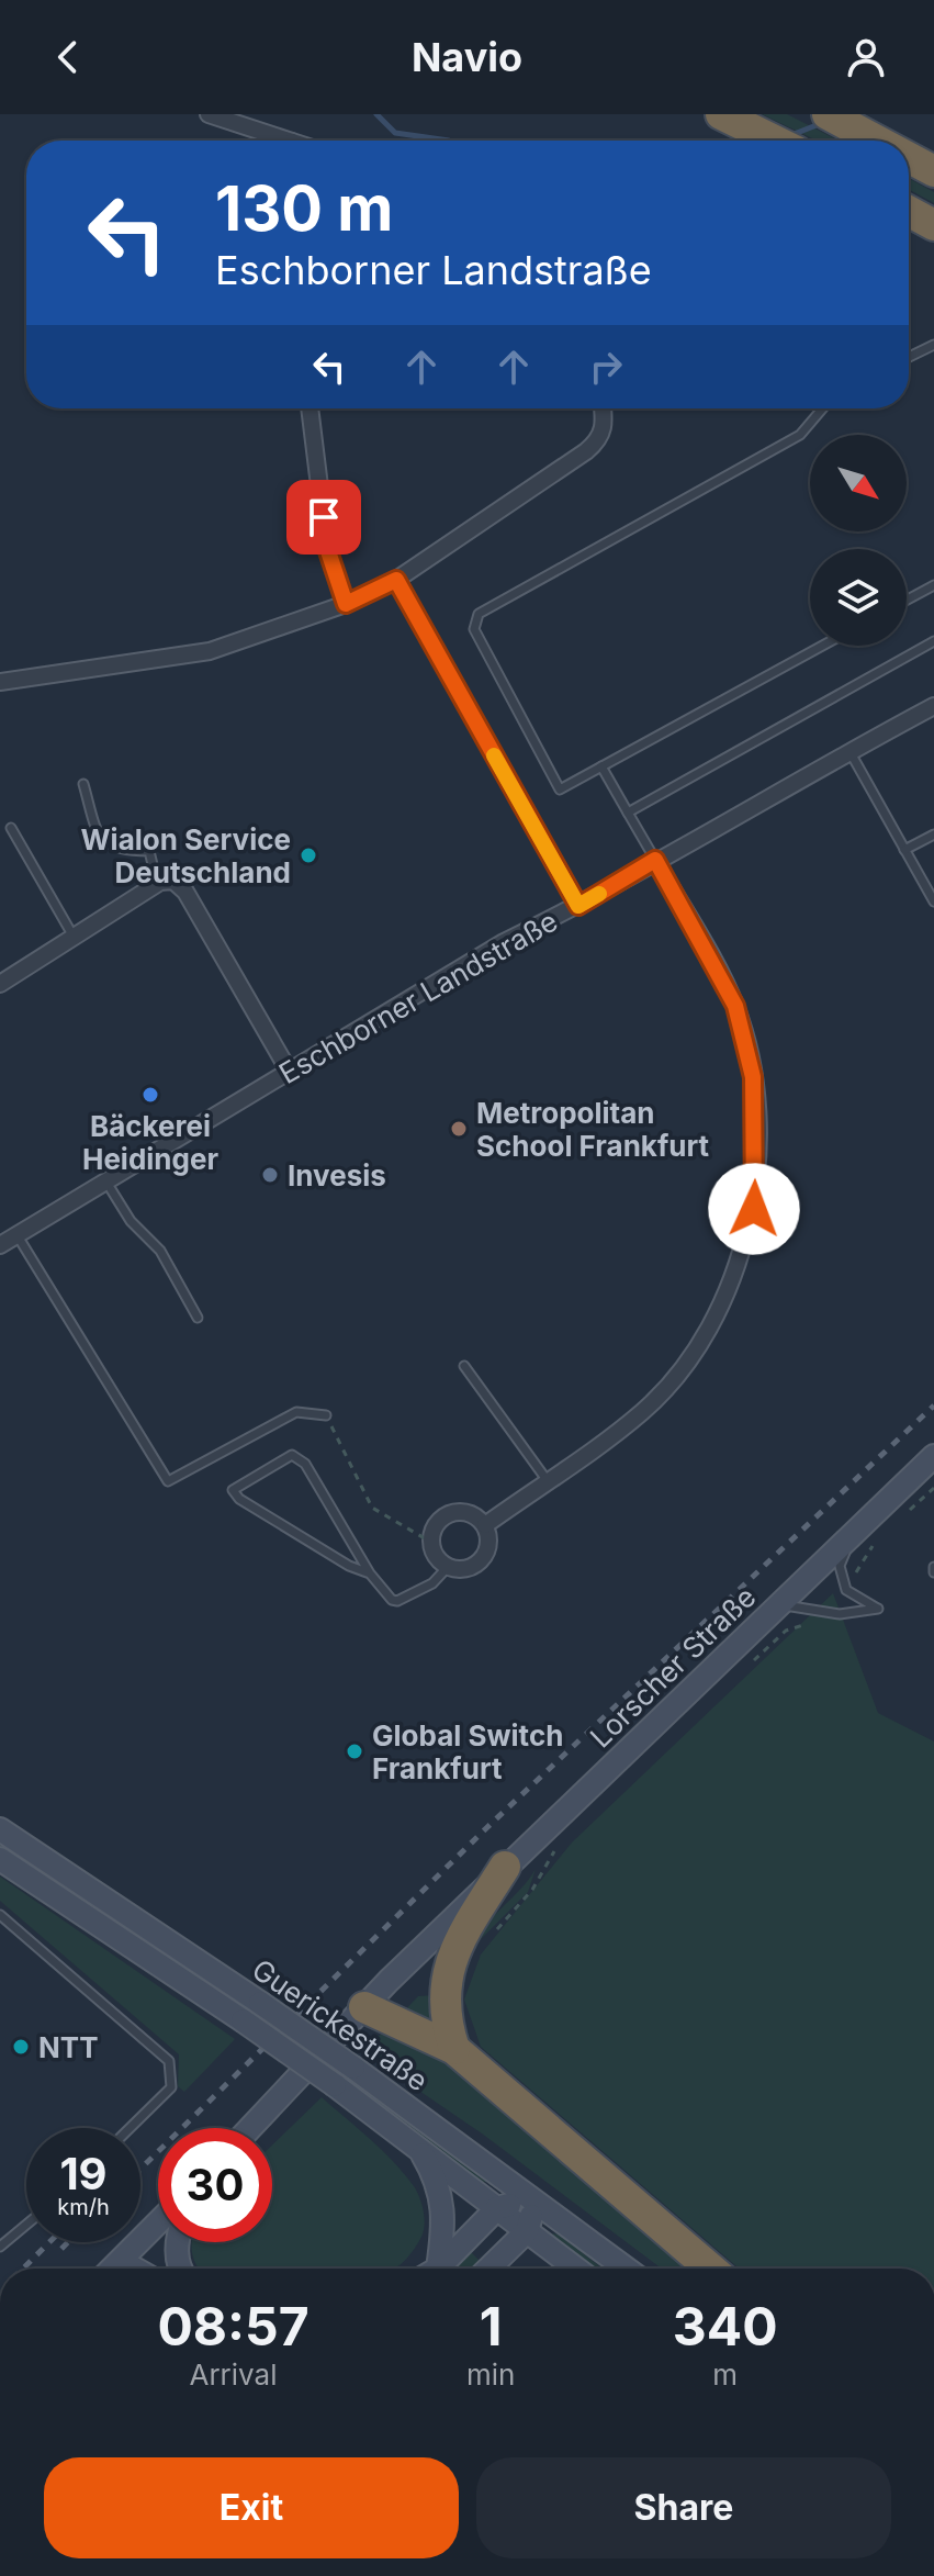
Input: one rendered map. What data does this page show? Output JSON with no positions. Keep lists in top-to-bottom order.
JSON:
{
  "streets": {
    "main road": ["Lorscher Straße", "Guerickestraße"],
    "street": ["Eschborner Landstraße"]
  },
  "places": [
    "Wialon Service Deutschland",
    "Bäckerei Heidinger",
    "Metropolitan School Frankfurt",
    "Invesis",
    "Global Switch Frankfurt",
    "NTT"
  ],
  "north": "bottom right",
  "page": {
    "header": "Navio",
    "turn": ["130 m", "Eschborner Landstraße"],
    "speed": "19 km/h",
    "limit": "30",
    "eta": [
      "08:57",
      "Arrival",
      "1",
      "min",
      "340",
      "m"
    ],
    "buttons": ["Exit", "Share"]
  }
}
